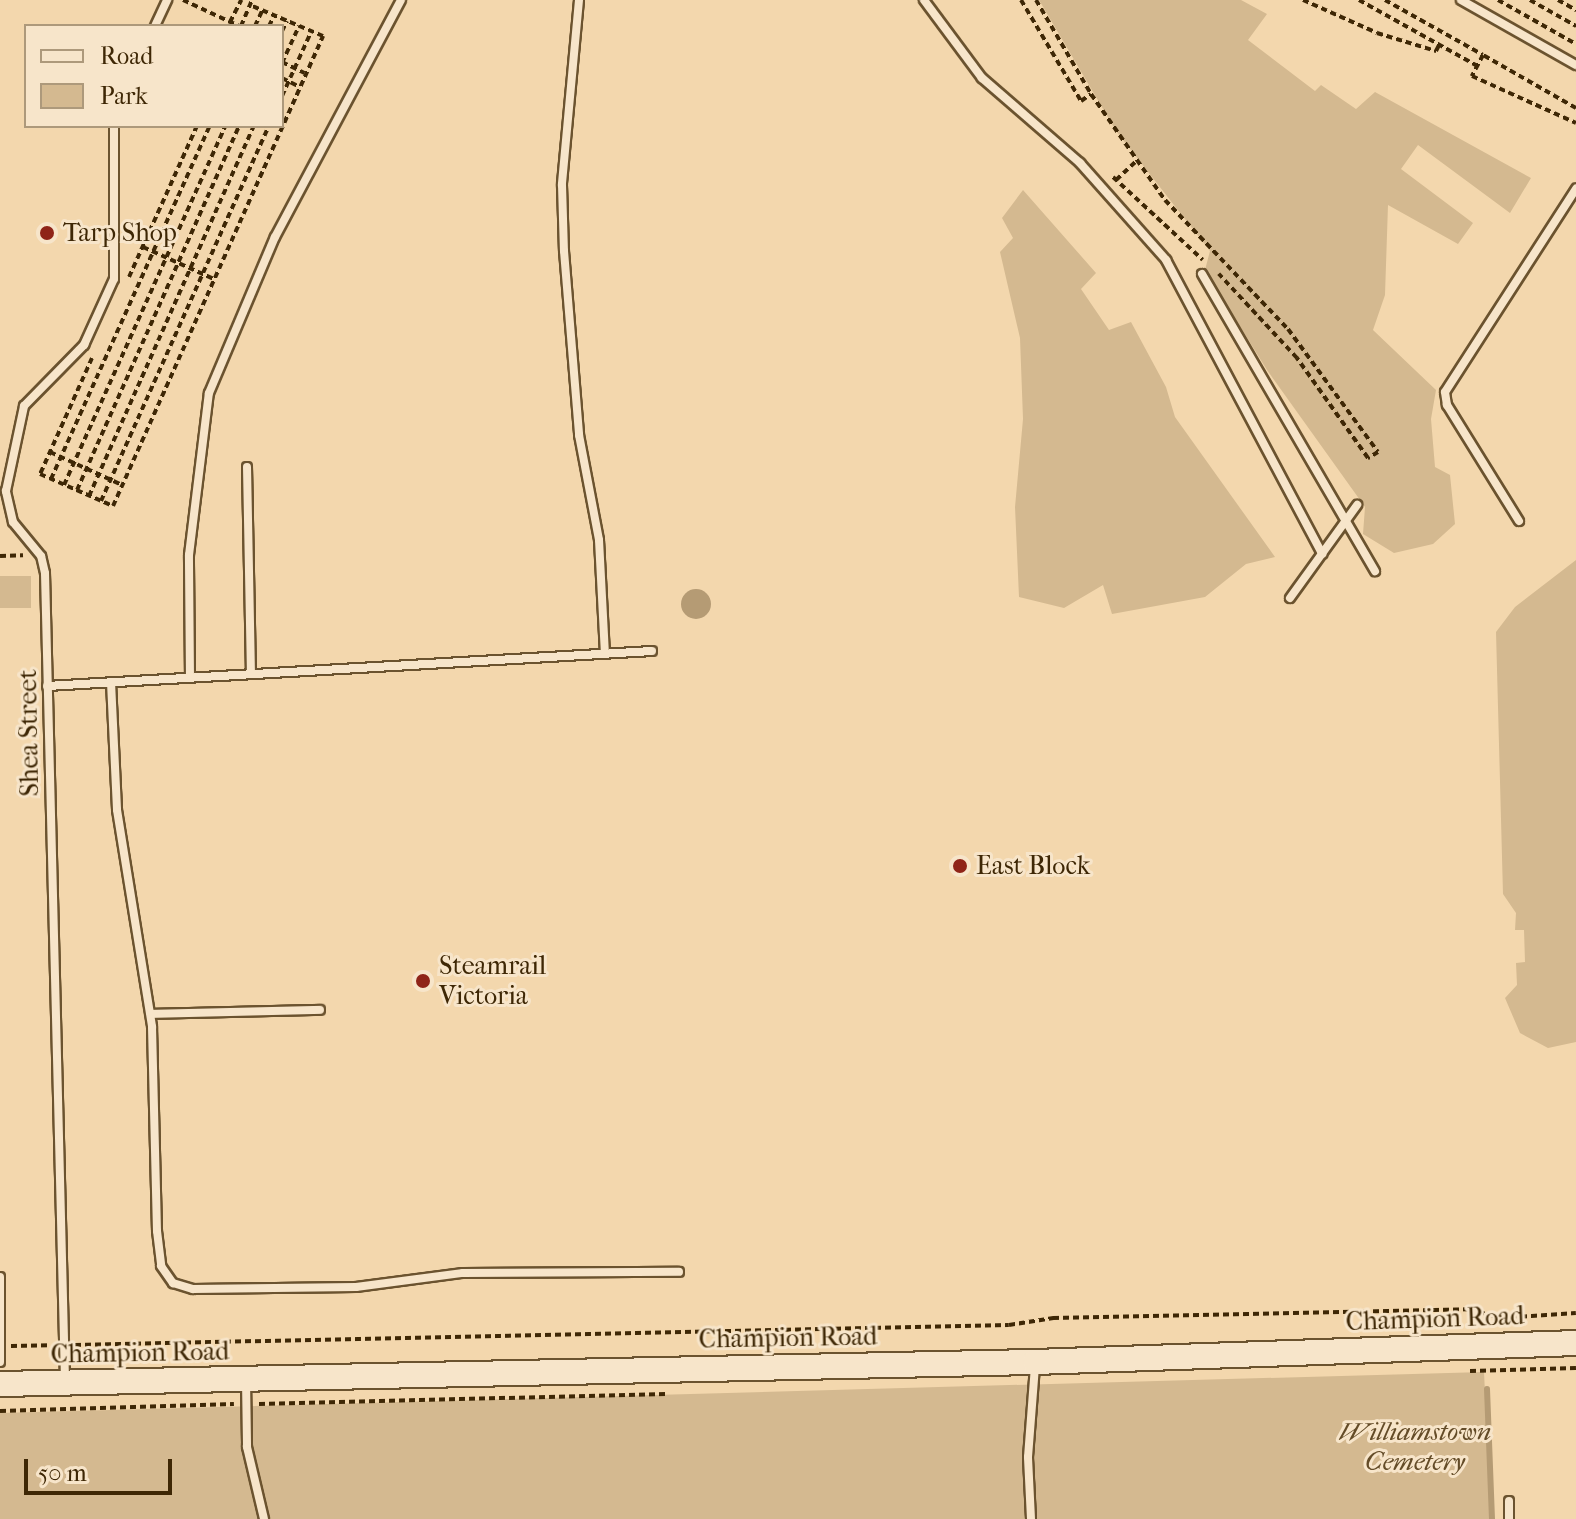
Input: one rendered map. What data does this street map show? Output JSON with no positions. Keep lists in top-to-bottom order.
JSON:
{
  "streets": {
    "street": ["Champion Road"],
    "lane": ["Shea Street"]
  },
  "crossings": [
    ["Shea Street", "Champion Road"]
  ],
  "parks": ["Williamstown Cemetery"],
  "places": ["Tarp Shop", "East Block", "Steamrail Victoria"],
  "legend": ["Road", "Park"],
  "scale_bar": "50 m"
}
